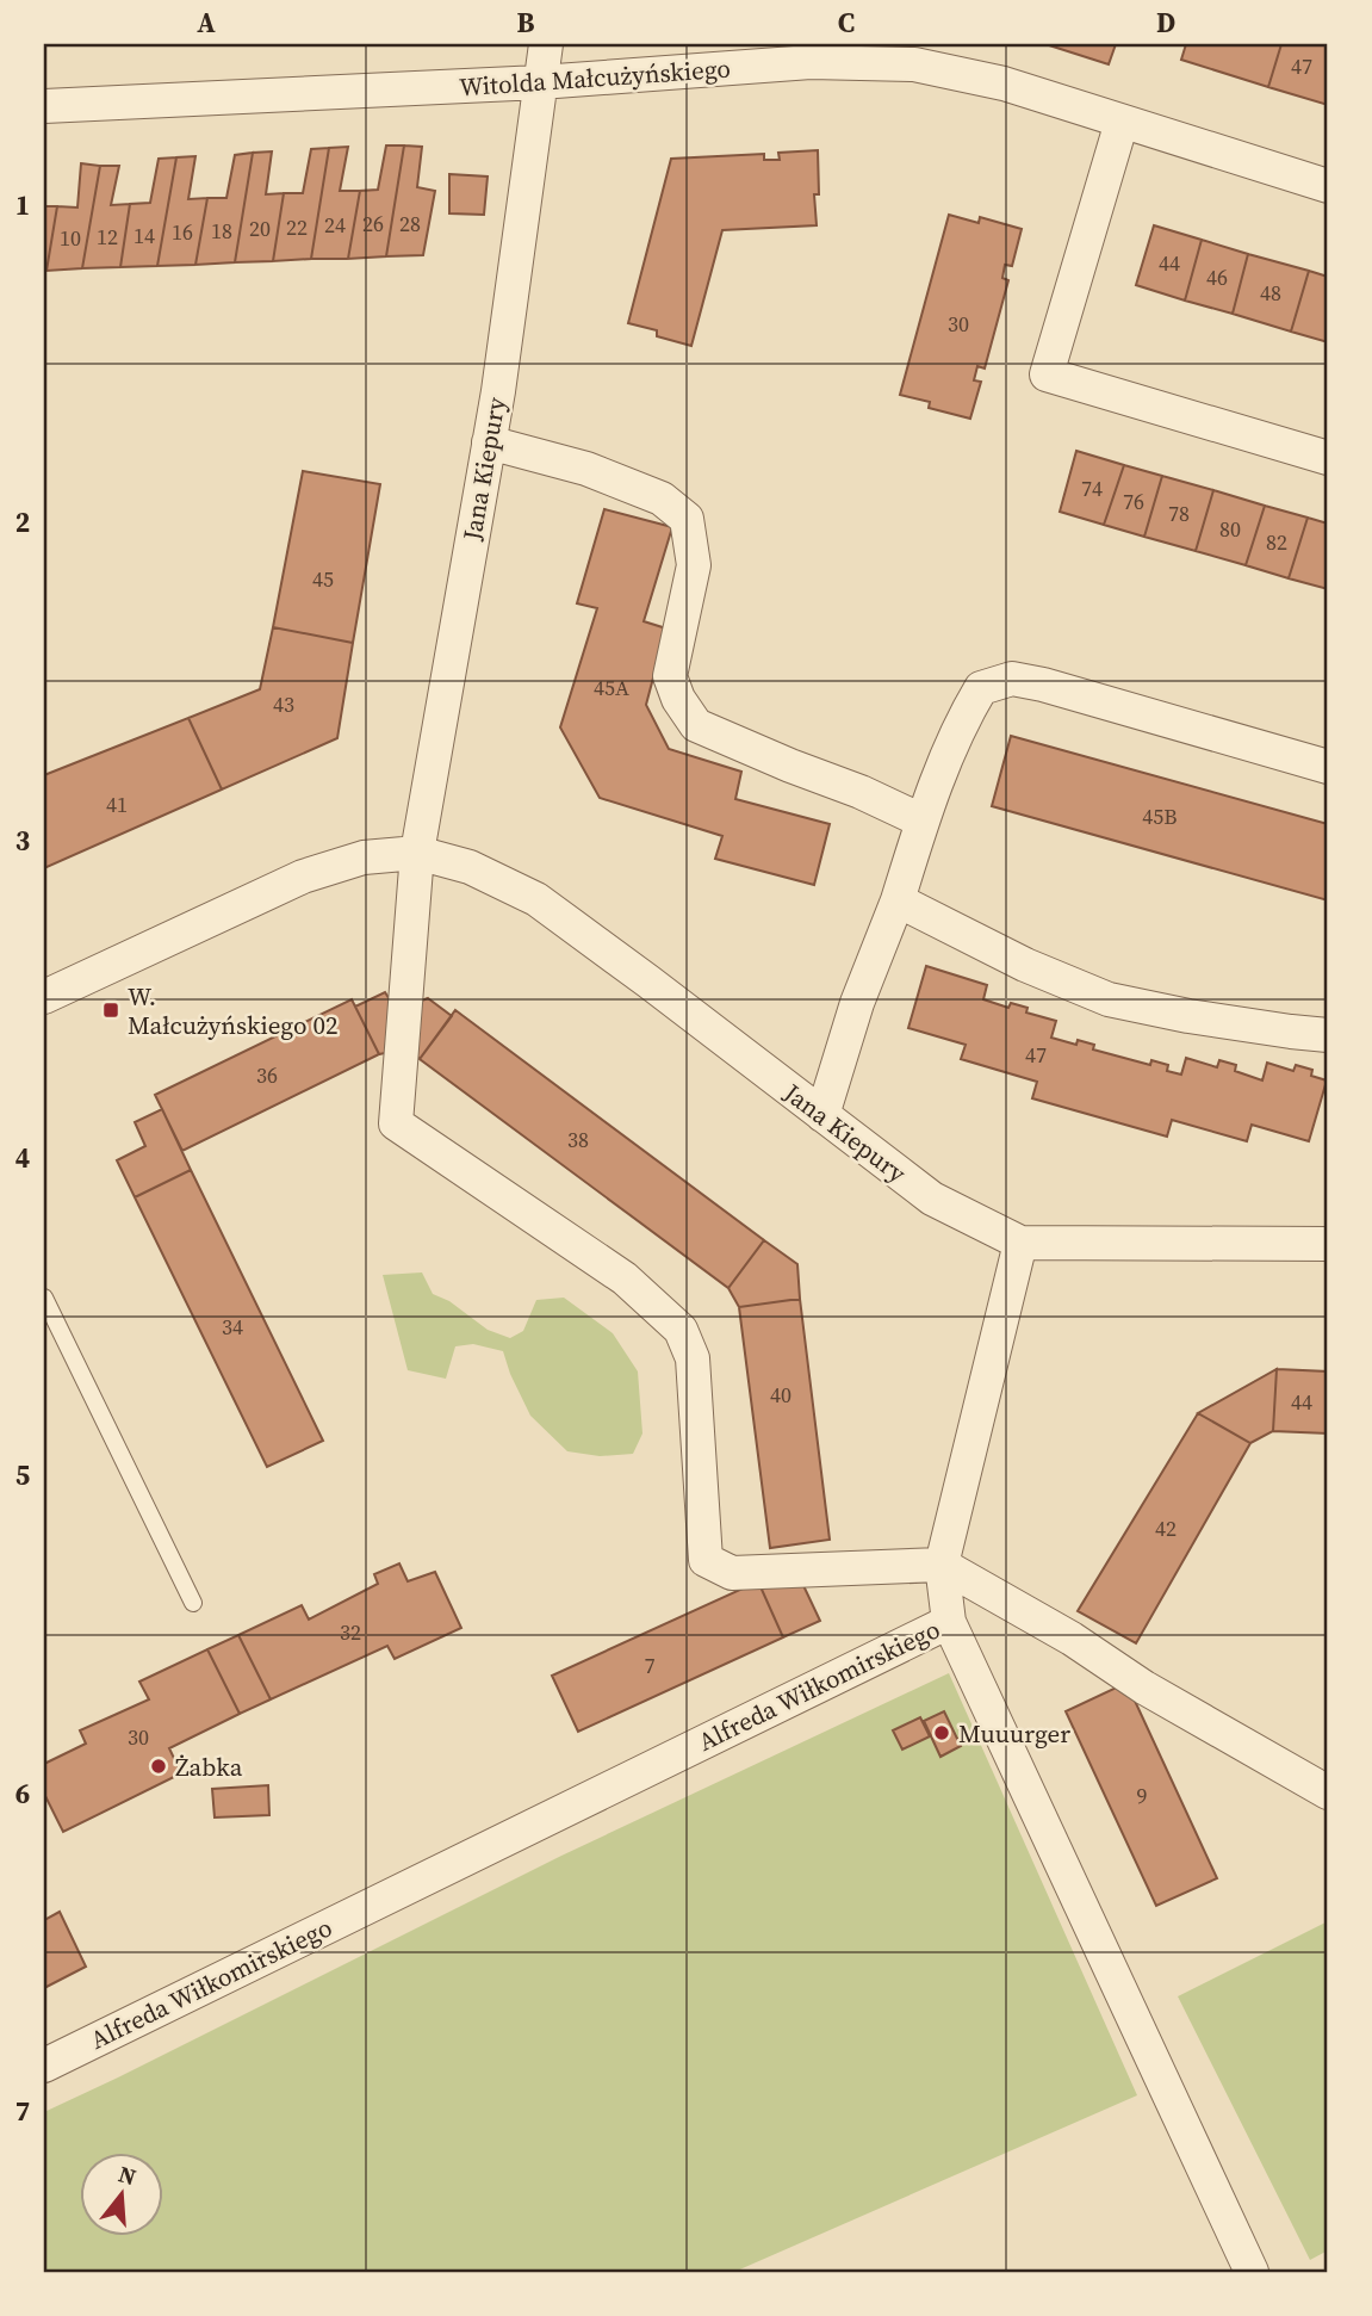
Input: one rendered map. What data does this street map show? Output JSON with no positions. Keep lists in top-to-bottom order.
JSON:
{
  "streets": {
    "street": ["Witolda Małcużyńskiego", "Jana Kiepury", "Alfreda Wiłkomirskiego"]
  },
  "crossings": [
    ["Witolda Małcużyńskiego", "Jana Kiepury"]
  ],
  "places": {
    "transit": ["W. Małcużyńskiego 02"],
    "other": ["Muuurger", "Żabka"]
  },
  "house_numbers": [
    "47",
    "26",
    "28",
    "24",
    "22",
    "20",
    "18",
    "16",
    "14",
    "12",
    "10",
    "44",
    "46",
    "48",
    "30",
    "74",
    "76",
    "78",
    "80",
    "82",
    "45",
    "45A",
    "43",
    "41",
    "45B",
    "47",
    "36",
    "38",
    "34",
    "40",
    "44",
    "42",
    "32",
    "7",
    "30",
    "9"
  ],
  "north": "top",
  "grid": {
    "columns": [
      "A",
      "B",
      "C",
      "D"
    ],
    "rows": [
      "1",
      "2",
      "3",
      "4",
      "5",
      "6",
      "7"
    ]
  }
}
